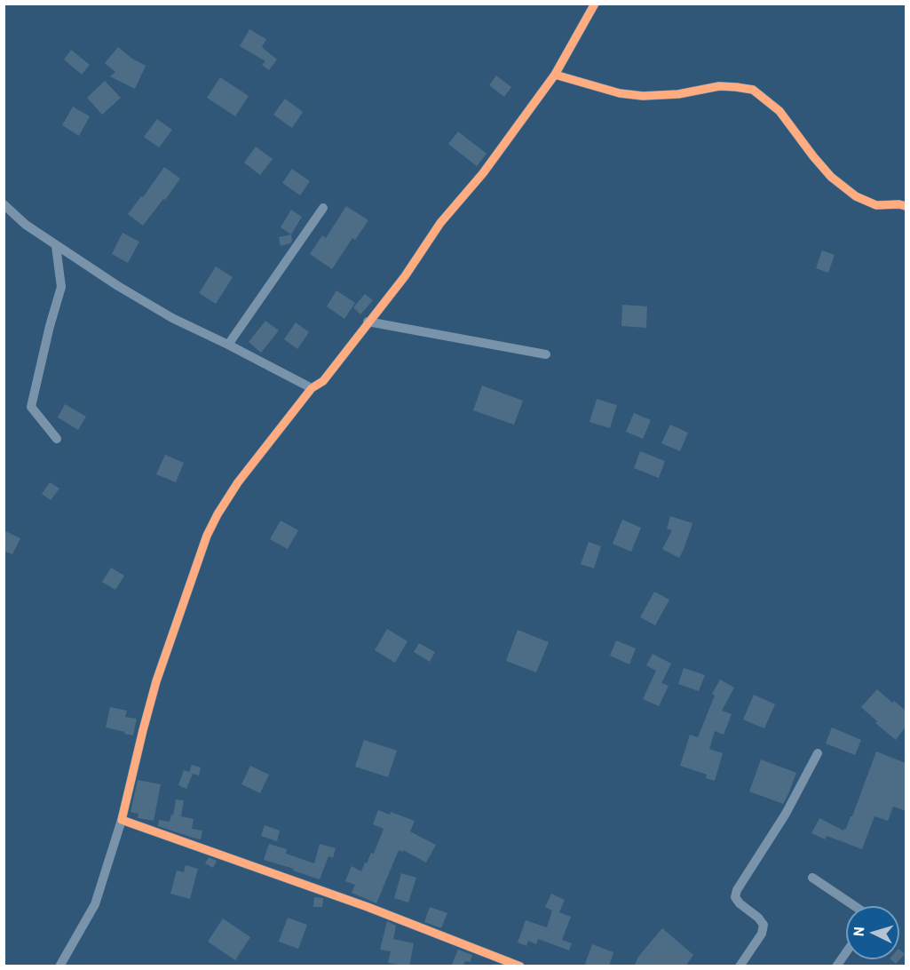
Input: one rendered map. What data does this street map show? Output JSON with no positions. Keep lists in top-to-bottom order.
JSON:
{
  "north": "left"
}
